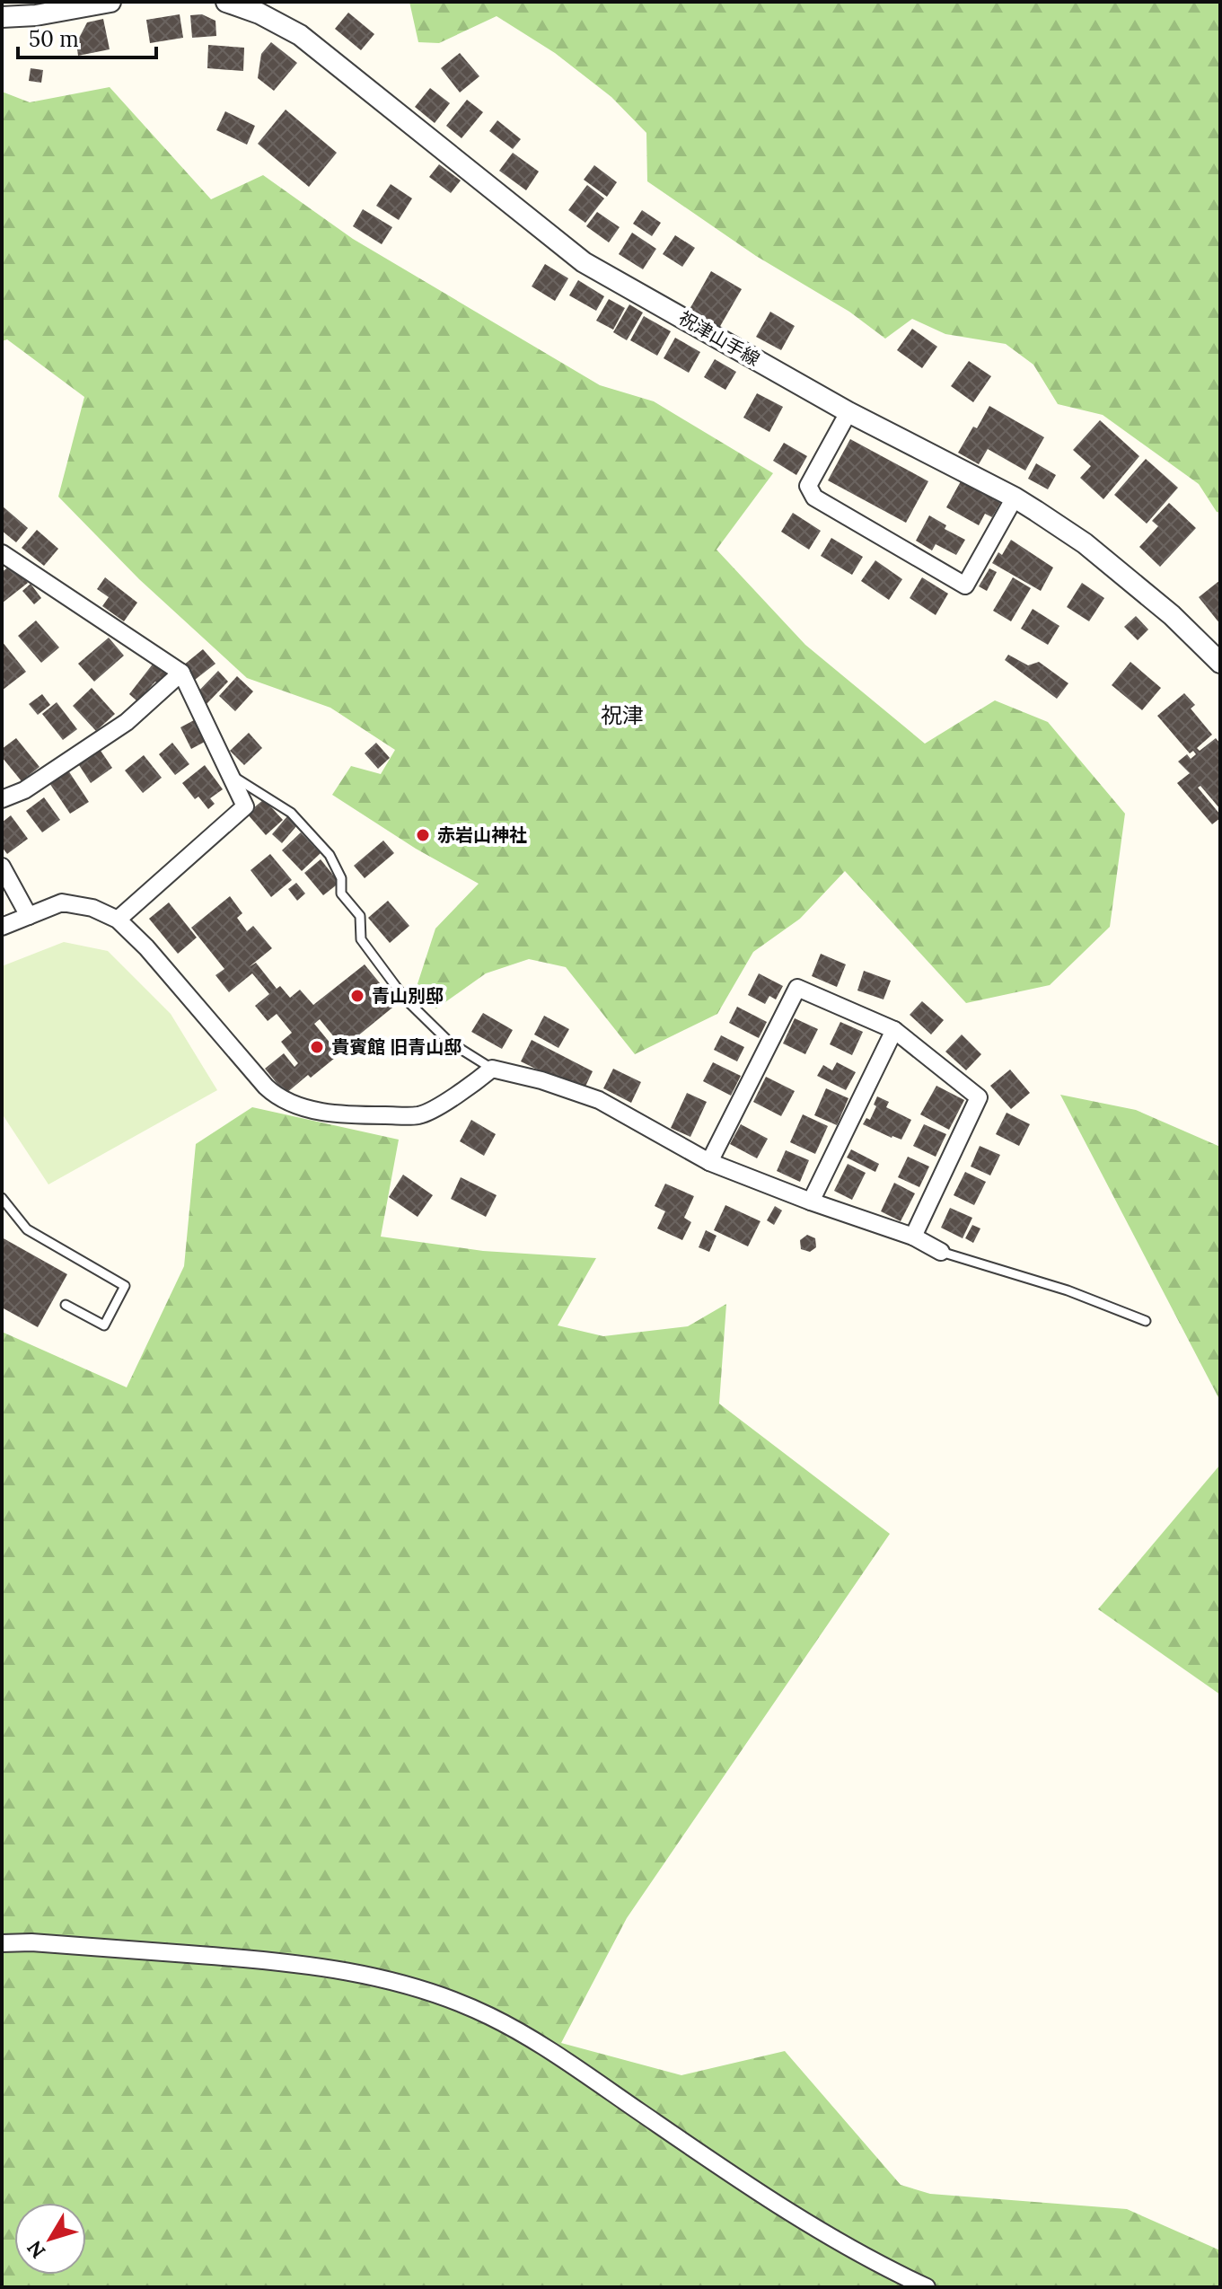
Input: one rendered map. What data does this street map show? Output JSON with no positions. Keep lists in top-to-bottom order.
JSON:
{
  "streets": {
    "street": ["祝津山手線"]
  },
  "districts": ["祝津"],
  "places": ["赤岩山神社", "青山別邸", "貴賓館 旧青山邸"],
  "scale_bar": "50 m",
  "north": "bottom left"
}
